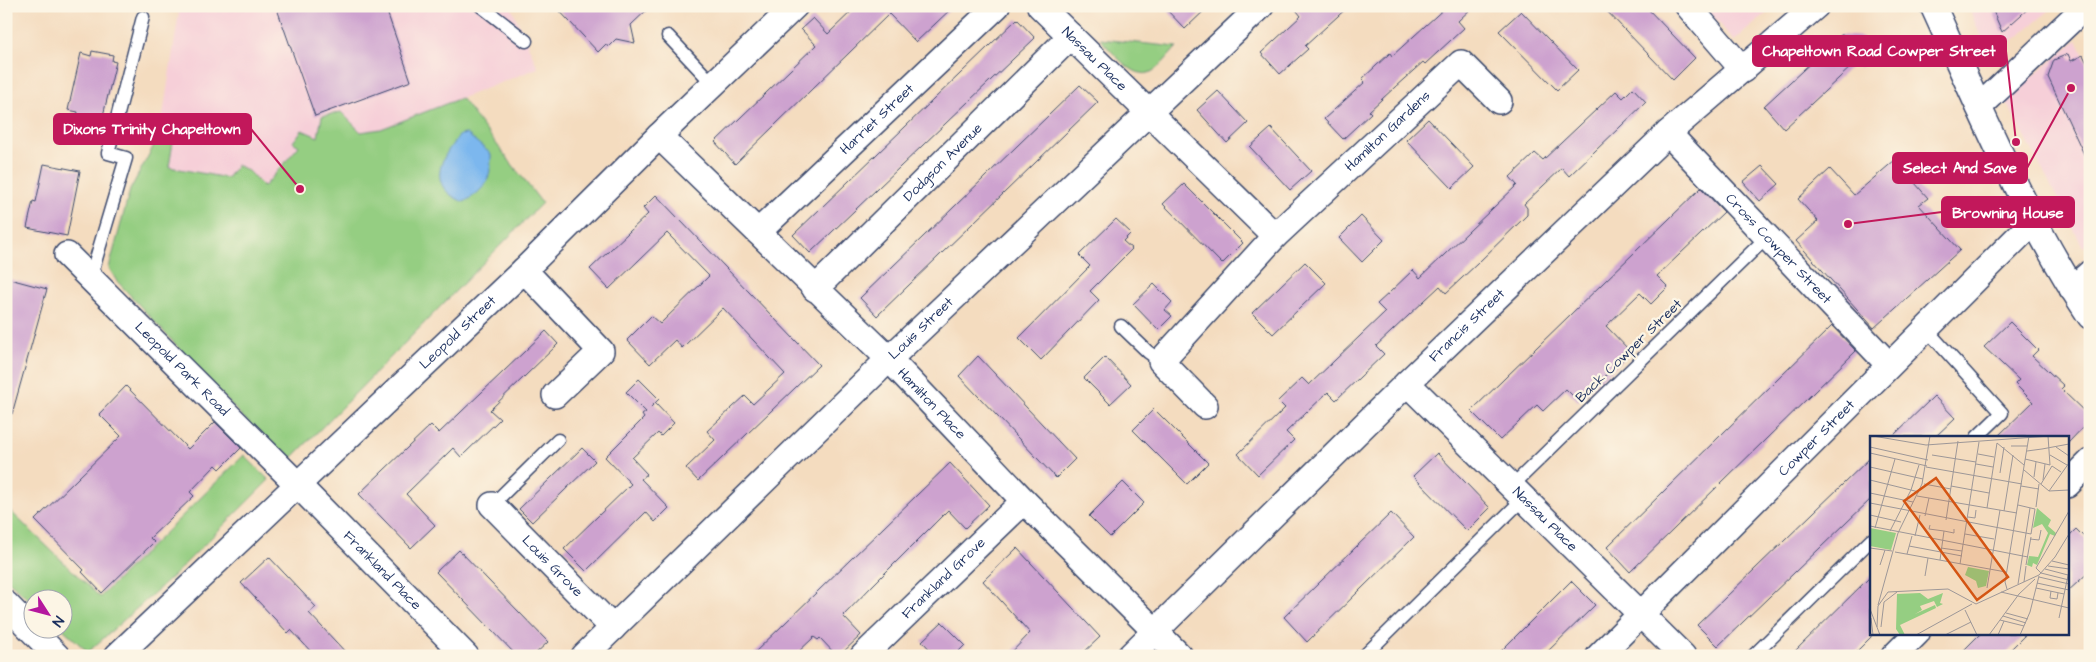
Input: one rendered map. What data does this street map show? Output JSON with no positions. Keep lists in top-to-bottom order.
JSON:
{
  "streets": {
    "street": [
      "Nassau Place",
      "Harriet Street",
      "Hamilton Gardens",
      "Dodgson Avenue",
      "Cross Cowper Street",
      "Francis Street",
      "Louis Street",
      "Leopold Street",
      "Leopold Park Road",
      "Hamilton Place",
      "Cowper Street",
      "Louis Grove",
      "Frankland Place",
      "Frankland Grove"
    ],
    "lane": ["Back Cowper Street"]
  },
  "crossings": [
    ["Nassau Place", "Dodgson Avenue"],
    ["Nassau Place", "Francis Street"],
    ["Nassau Place", "Louis Street"],
    ["Nassau Place", "Back Cowper Street"],
    ["Nassau Place", "Cowper Street"],
    ["Harriet Street", "Hamilton Place"],
    ["Dodgson Avenue", "Hamilton Place"],
    ["Cross Cowper Street", "Francis Street"],
    ["Cross Cowper Street", "Back Cowper Street"],
    ["Cross Cowper Street", "Cowper Street"],
    ["Francis Street", "Hamilton Place"],
    ["Louis Street", "Hamilton Place"],
    ["Louis Street", "Louis Grove"],
    ["Leopold Street", "Leopold Park Road"],
    ["Leopold Street", "Hamilton Place"],
    ["Leopold Street", "Frankland Place"],
    ["Leopold Park Road", "Frankland Place"],
    ["Hamilton Place", "Frankland Grove"]
  ],
  "places": [
    "Select And Save",
    "Chapeltown Road Cowper Street",
    "Dixons Trinity Chapeltown",
    "Browning House"
  ],
  "north": "bottom right"
}
